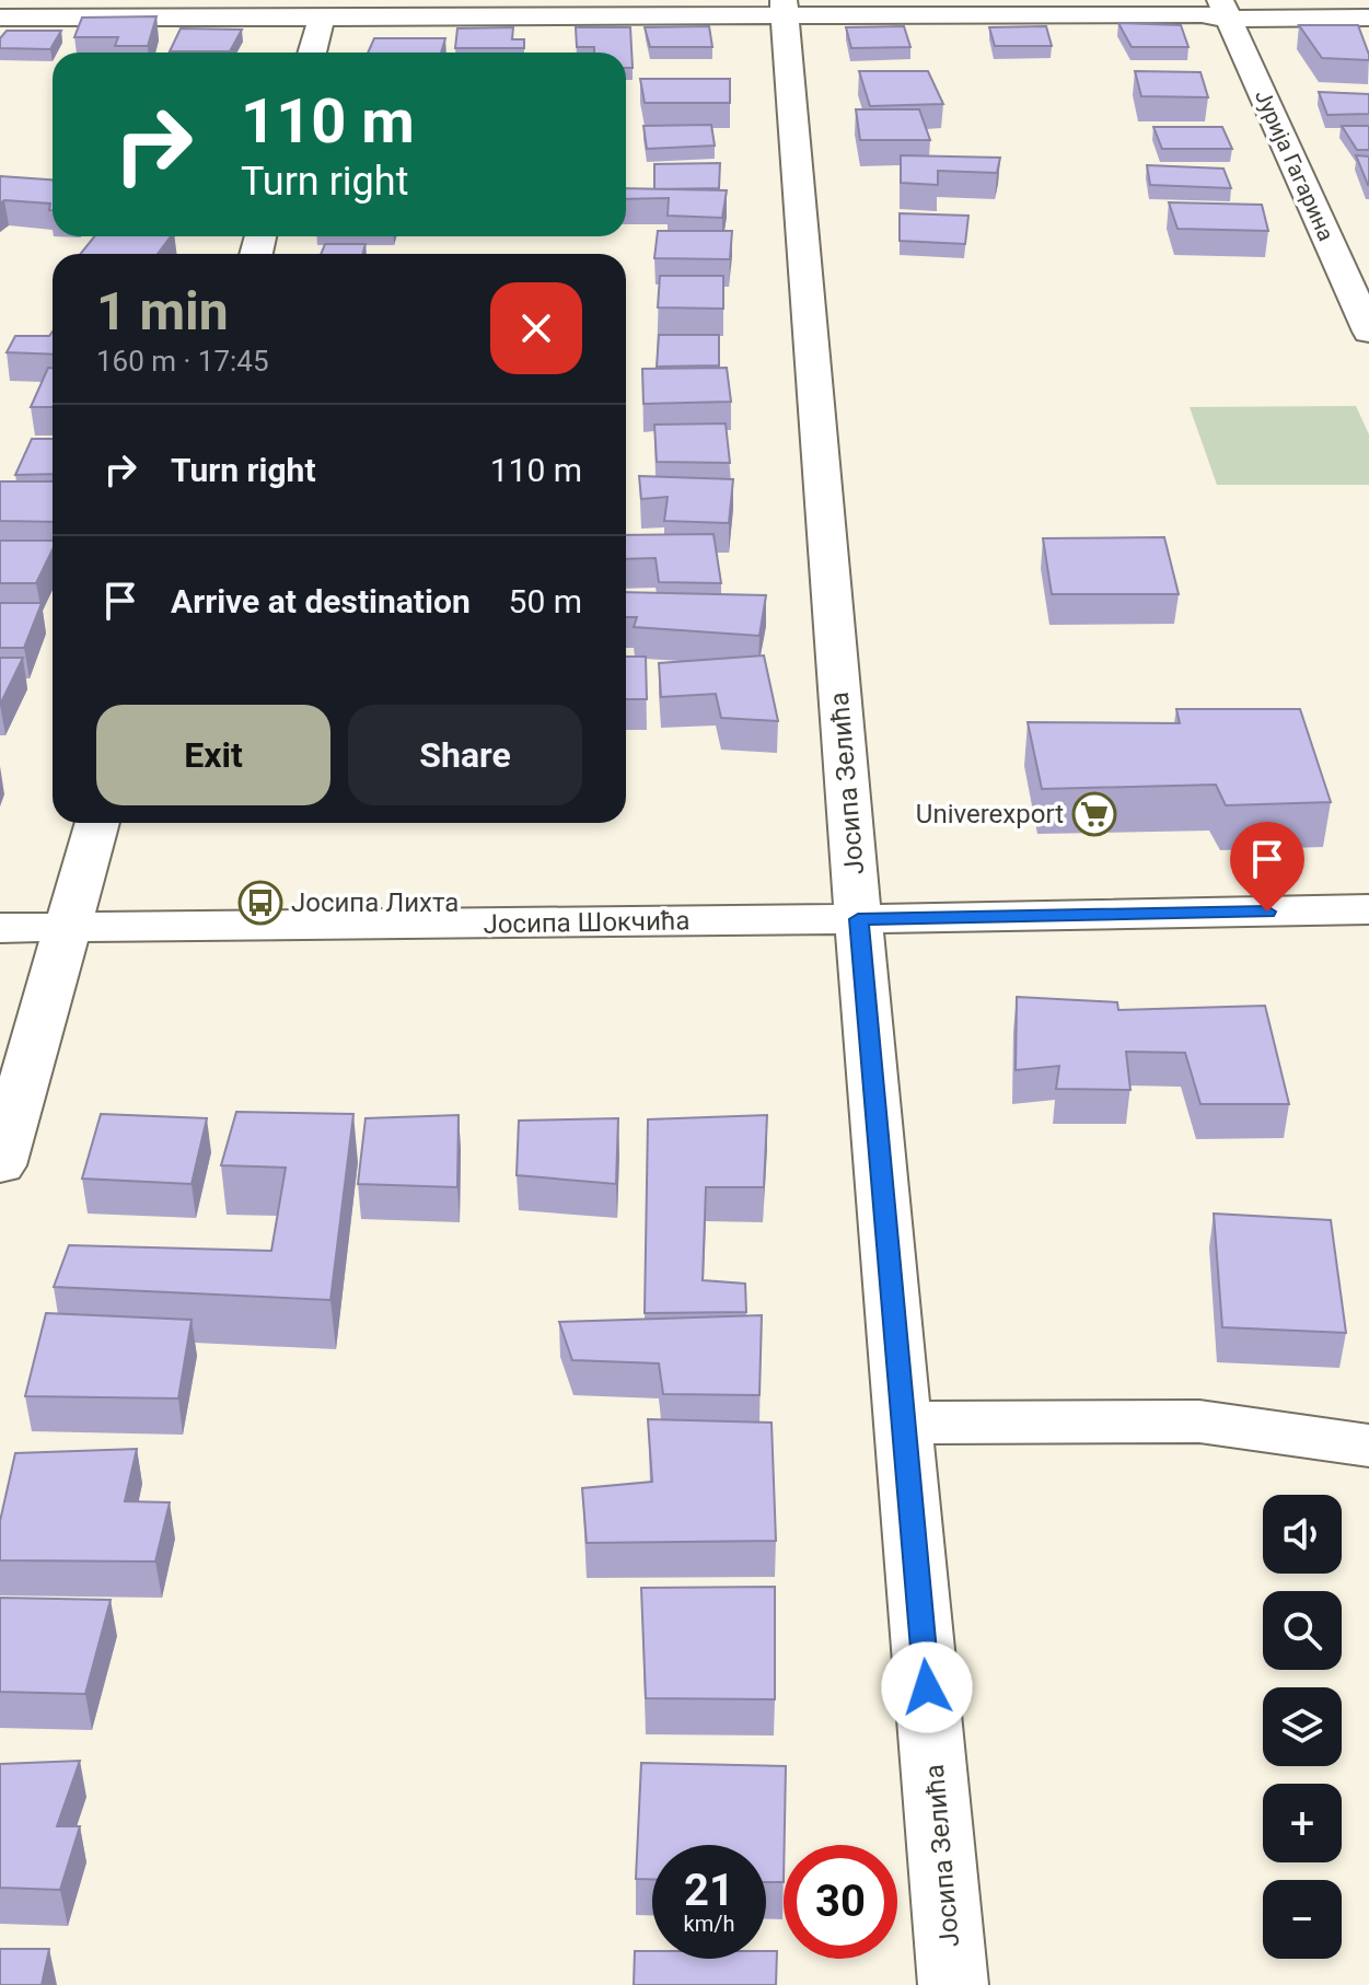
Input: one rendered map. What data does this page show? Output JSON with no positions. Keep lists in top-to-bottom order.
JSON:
{
  "streets": {
    "street": ["Јурија Гагарина", "Јосипа Зелића", "Јосипа Шокчића"]
  },
  "crossings": [
    ["Јосипа Зелића", "Јосипа Шокчића"]
  ],
  "places": {
    "supermarket": ["Univerexport"],
    "bus stop": ["Јосипа Лихта"]
  },
  "page": {
    "turn": ["110 m", "Turn right"],
    "heading": ["1 min", "160 m · 17:45"],
    "list": [
      {
        "name": "Turn right",
        "value": "110 m"
      },
      {
        "name": "Arrive at destination",
        "value": "50 m"
      }
    ],
    "buttons": ["Exit", "Share"],
    "map_buttons": ["+", "−"],
    "speed": "21 km/h",
    "limit": "30"
  }
}
